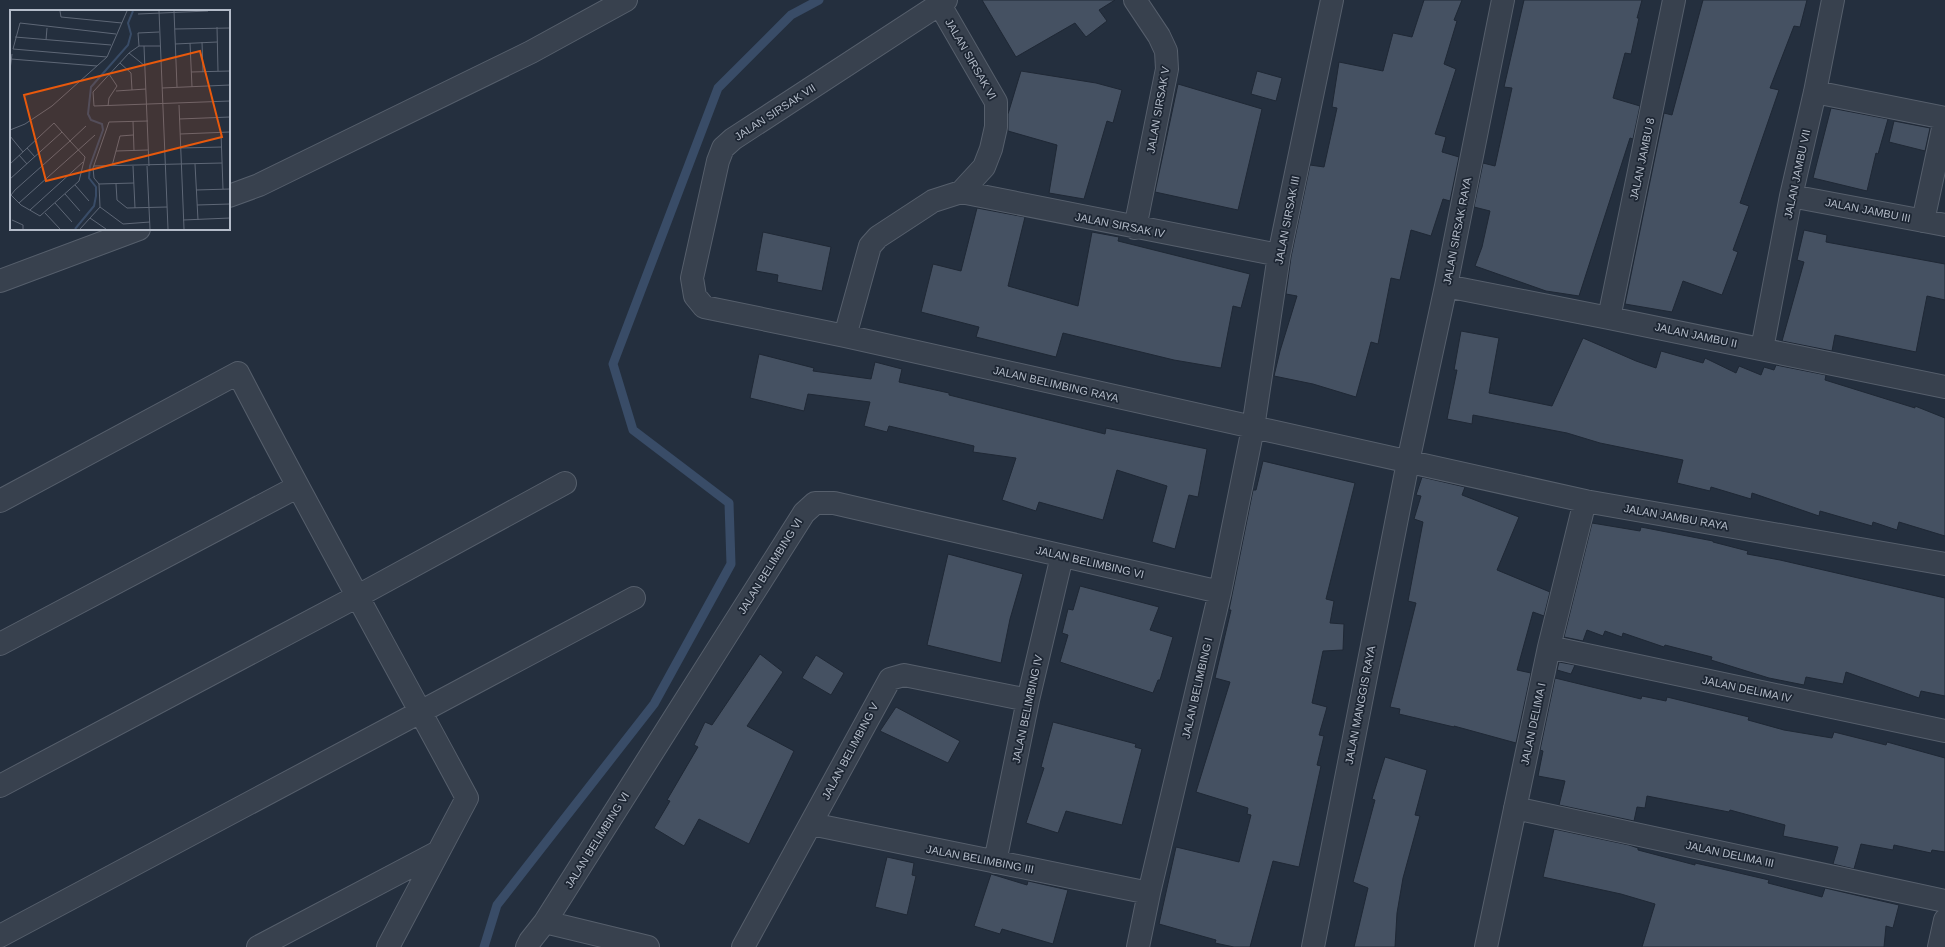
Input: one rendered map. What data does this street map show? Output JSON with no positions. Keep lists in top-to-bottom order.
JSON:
{
  "streets": {
    "street": [
      "JALAN SIRSAK VI",
      "JALAN SIRSAK V",
      "JALAN SIRSAK VII",
      "JALAN JAMBU 8",
      "JALAN JAMBU VII",
      "JALAN JAMBU III",
      "JALAN SIRSAK III",
      "JALAN SIRSAK IV",
      "JALAN SIRSAK RAYA",
      "JALAN JAMBU II",
      "JALAN BELIMBING RAYA",
      "JALAN JAMBU RAYA",
      "JALAN BELIMBING VI",
      "JALAN BELIMBING I",
      "JALAN DELIMA IV",
      "JALAN MANGGIS RAYA",
      "JALAN BELIMBING IV",
      "JALAN DELIMA I",
      "JALAN BELIMBING V",
      "JALAN DELIMA III",
      "JALAN BELIMBING III"
    ]
  },
  "crossings": [
    ["JALAN SIRSAK VI", "JALAN SIRSAK VII"],
    ["JALAN SIRSAK VI", "JALAN SIRSAK IV"],
    ["JALAN SIRSAK VI", "JALAN BELIMBING RAYA"],
    ["JALAN SIRSAK V", "JALAN SIRSAK IV"],
    ["JALAN SIRSAK VII", "JALAN BELIMBING RAYA"],
    ["JALAN JAMBU 8", "JALAN JAMBU II"],
    ["JALAN JAMBU VII", "JALAN JAMBU III"],
    ["JALAN JAMBU VII", "JALAN JAMBU II"],
    ["JALAN SIRSAK III", "JALAN SIRSAK IV"],
    ["JALAN SIRSAK III", "JALAN BELIMBING RAYA"],
    ["JALAN SIRSAK III", "JALAN BELIMBING I"],
    ["JALAN SIRSAK RAYA", "JALAN JAMBU II"],
    ["JALAN SIRSAK RAYA", "JALAN BELIMBING RAYA"],
    ["JALAN SIRSAK RAYA", "JALAN JAMBU RAYA"],
    ["JALAN SIRSAK RAYA", "JALAN MANGGIS RAYA"],
    ["JALAN BELIMBING RAYA", "JALAN JAMBU RAYA"],
    ["JALAN BELIMBING RAYA", "JALAN BELIMBING I"],
    ["JALAN BELIMBING RAYA", "JALAN MANGGIS RAYA"],
    ["JALAN JAMBU RAYA", "JALAN MANGGIS RAYA"],
    ["JALAN JAMBU RAYA", "JALAN DELIMA I"],
    ["JALAN BELIMBING VI", "JALAN BELIMBING I"],
    ["JALAN BELIMBING VI", "JALAN BELIMBING IV"],
    ["JALAN BELIMBING I", "JALAN BELIMBING III"],
    ["JALAN DELIMA IV", "JALAN DELIMA I"],
    ["JALAN BELIMBING IV", "JALAN BELIMBING V"],
    ["JALAN BELIMBING IV", "JALAN BELIMBING III"],
    ["JALAN DELIMA I", "JALAN DELIMA III"],
    ["JALAN BELIMBING V", "JALAN BELIMBING III"]
  ]
}
